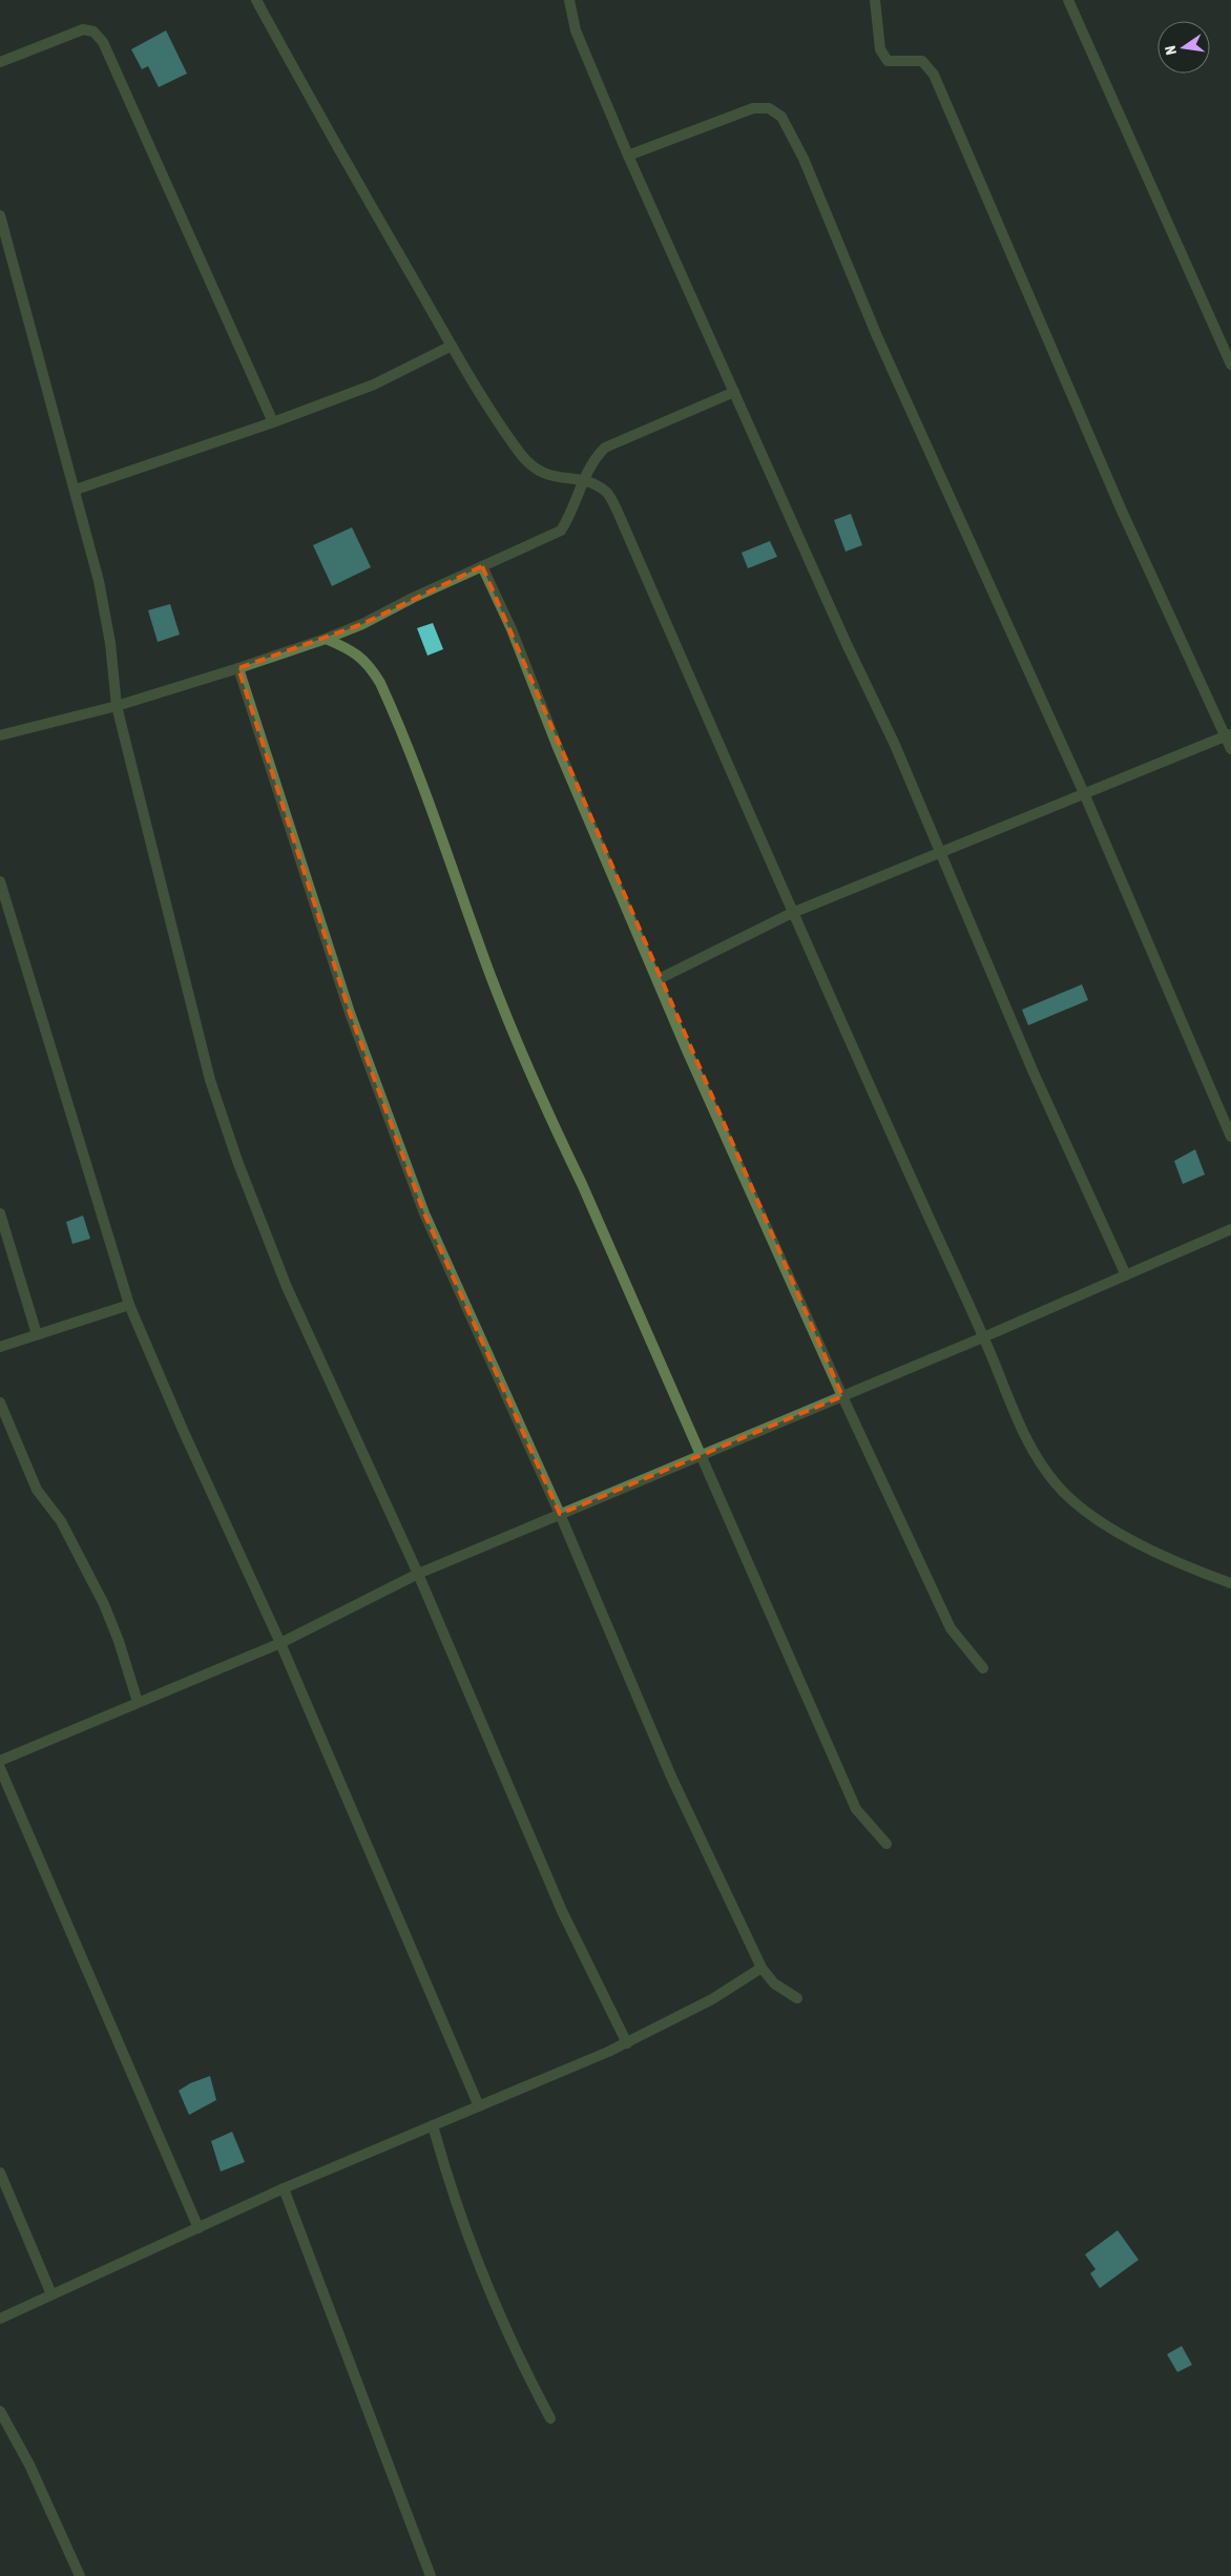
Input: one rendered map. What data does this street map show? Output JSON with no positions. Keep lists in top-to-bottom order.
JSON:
{
  "north": "left"
}
